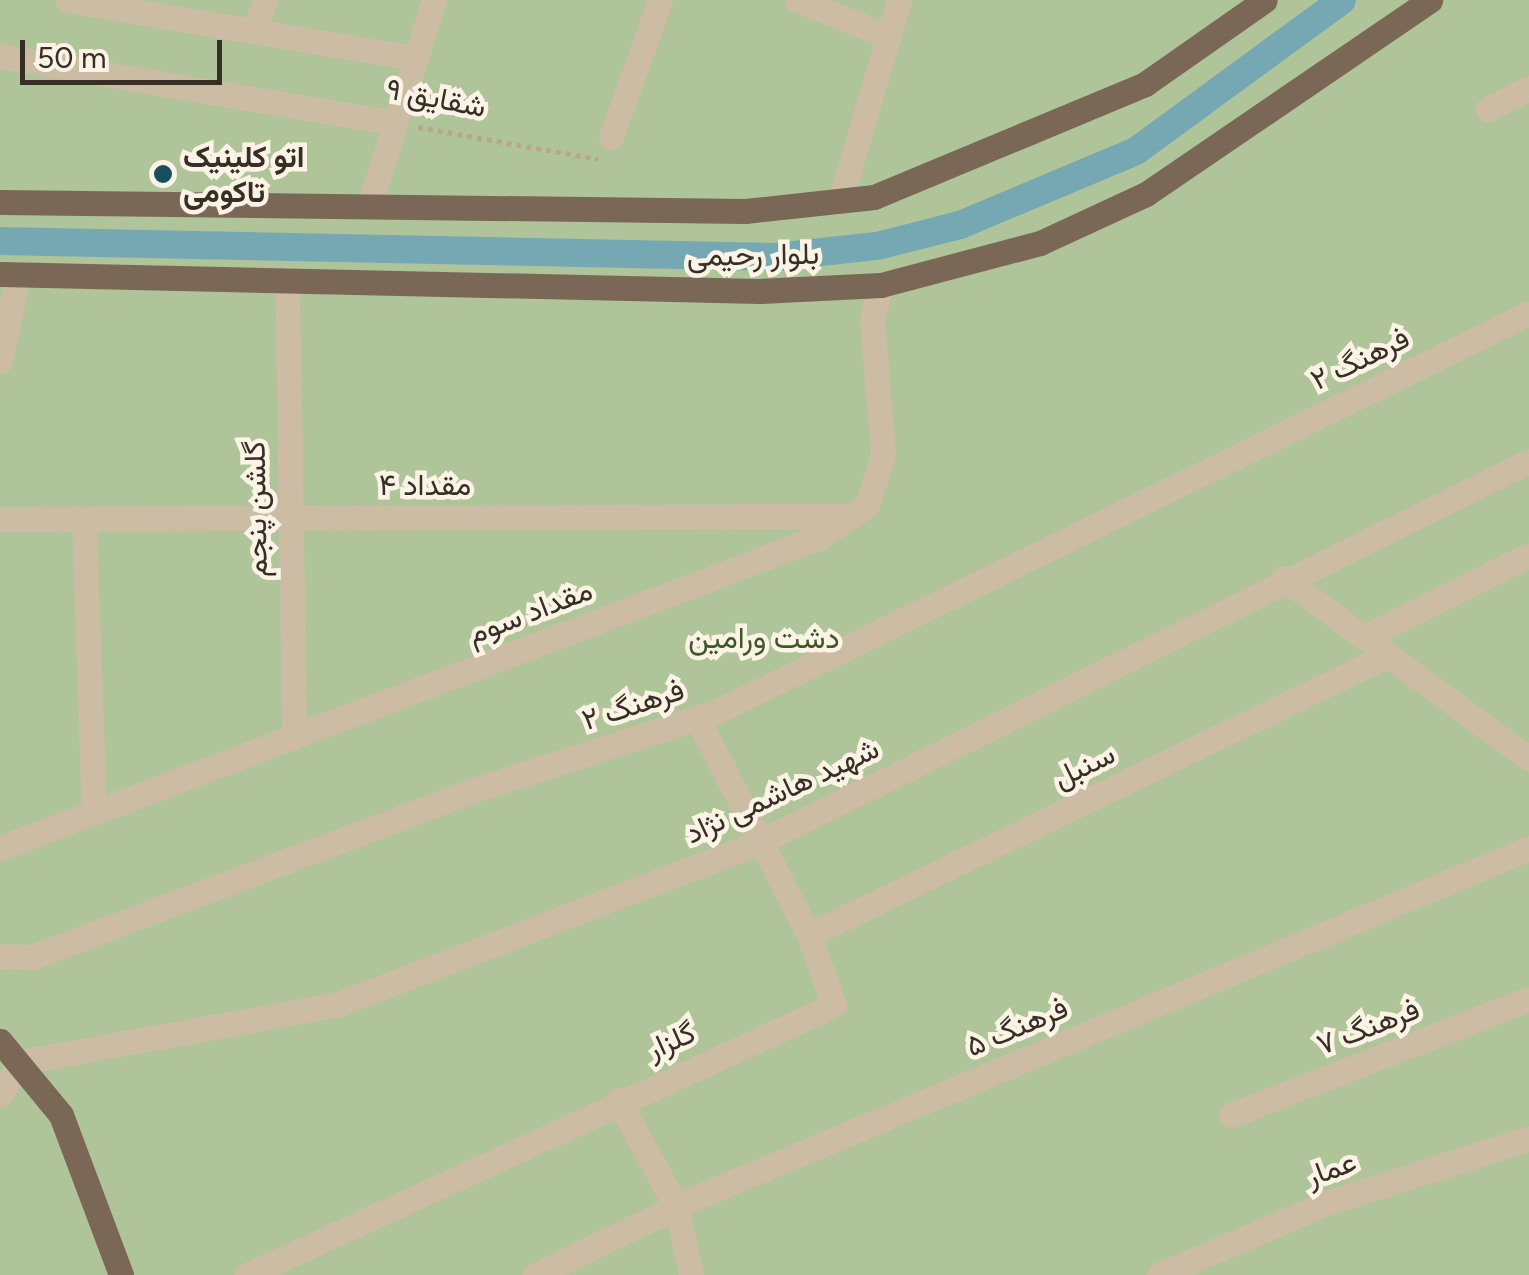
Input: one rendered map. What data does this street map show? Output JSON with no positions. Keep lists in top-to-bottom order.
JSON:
{
  "streets": {
    "main road": ["بلوار رحیمی"],
    "street": [
      "شقایق ۹",
      "فرهنگ ۲",
      "مقداد ۴",
      "گلشن پنجم",
      "مقداد سوم",
      "سنبل",
      "شهید هاشمی نژاد",
      "فرهنگ ۵",
      "فرهنگ ۷",
      "گلزار",
      "عمار"
    ]
  },
  "crossings": [
    ["بلوار رحیمی", "گلشن پنجم"],
    ["بلوار رحیمی", "مقداد سوم"],
    ["فرهنگ ۲", "گلزار"],
    ["مقداد ۴", "گلشن پنجم"],
    ["مقداد ۴", "مقداد سوم"],
    ["گلشن پنجم", "مقداد سوم"],
    ["سنبل", "گلزار"],
    ["شهید هاشمی نژاد", "گلزار"]
  ],
  "parks": ["دشت ورامین"],
  "places": ["اتو کلینیک تاکومی"],
  "scale_bar": "50 m"
}
